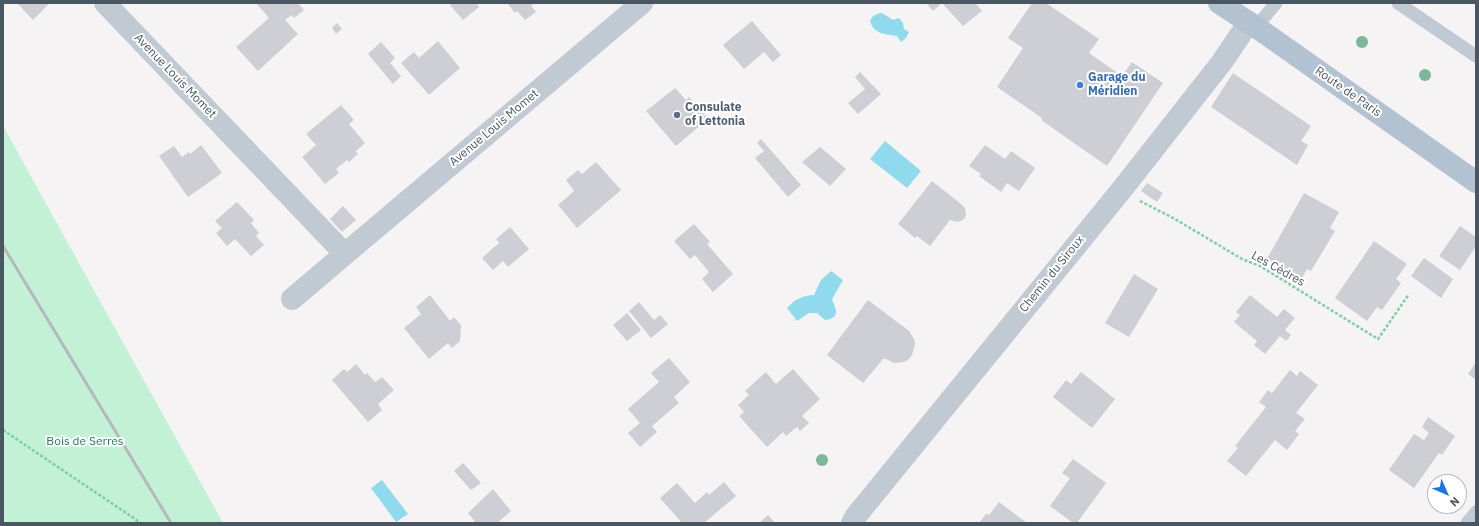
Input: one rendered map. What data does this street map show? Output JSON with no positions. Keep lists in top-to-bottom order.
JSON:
{
  "streets": {
    "main road": ["Route de Paris"],
    "street": ["Avenue Louis Momet", "Chemin du Siroux"],
    "path": ["Les Cèdres"]
  },
  "crossings": [
    ["Route de Paris", "Chemin du Siroux"],
    ["Les Cèdres", "Chemin du Siroux"]
  ],
  "parks": ["Bois de Serres"],
  "places": ["Garage du Méridien", "Consulate of Lettonia"],
  "north": "bottom right"
}
